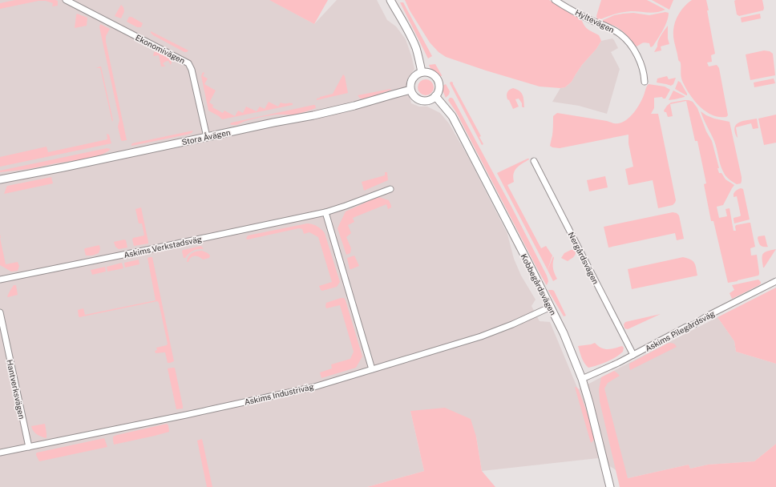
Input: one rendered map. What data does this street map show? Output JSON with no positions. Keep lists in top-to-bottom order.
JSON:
{
  "streets": {
    "street": [
      "Hyltevägen",
      "Ekonomivägen",
      "Stora Åvägen",
      "Askims Verkstadsväg",
      "Nergårdsvägen",
      "Kobbegårdsvägen",
      "Askims Pilegårdsväg",
      "Hantverksvägen",
      "Askims Industriväg"
    ]
  },
  "crossings": [
    ["Ekonomivägen", "Stora Åvägen"],
    ["Stora Åvägen", "Kobbegårdsvägen"],
    ["Nergårdsvägen", "Askims Pilegårdsväg"],
    ["Kobbegårdsvägen", "Askims Pilegårdsväg"],
    ["Kobbegårdsvägen", "Askims Industriväg"],
    ["Hantverksvägen", "Askims Industriväg"]
  ]
}
